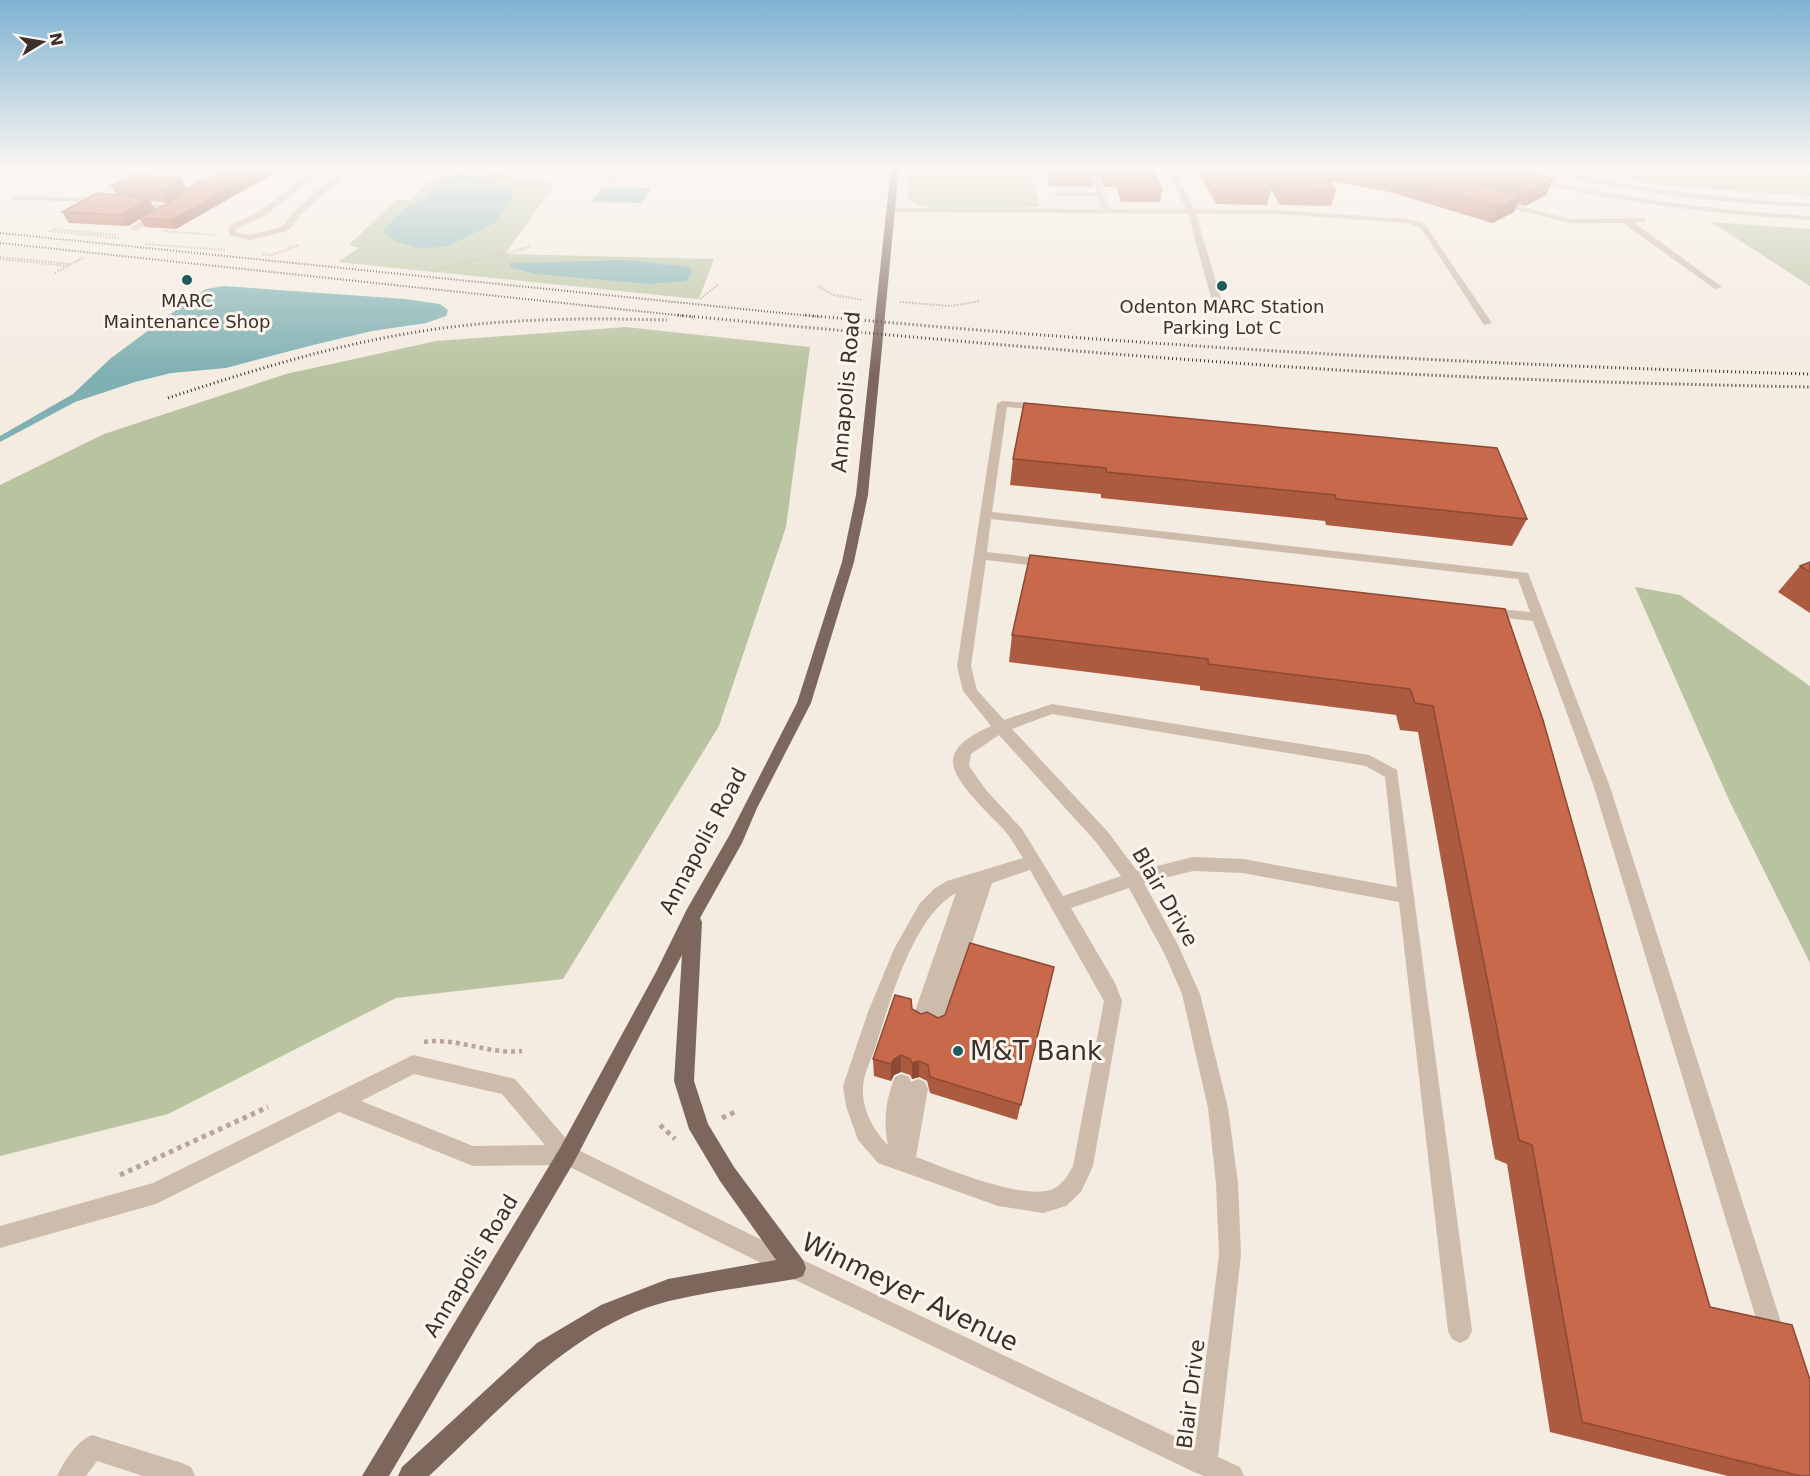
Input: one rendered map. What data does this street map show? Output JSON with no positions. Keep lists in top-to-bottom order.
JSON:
{
  "streets": {
    "main road": ["Annapolis Road"],
    "street": ["Blair Drive", "Winmeyer Avenue"]
  },
  "crossings": [
    ["Annapolis Road", "Winmeyer Avenue"],
    ["Blair Drive", "Winmeyer Avenue"]
  ],
  "places": ["MARC Maintenance Shop", "Odenton MARC Station Parking Lot C", "M&T Bank"],
  "north": "right"
}
